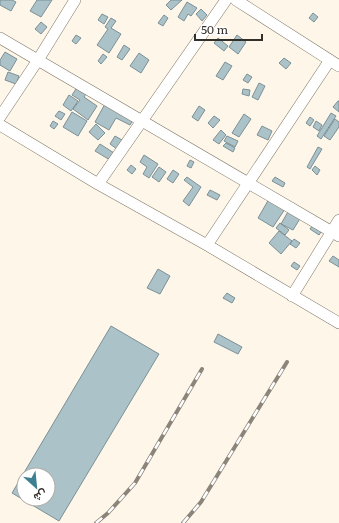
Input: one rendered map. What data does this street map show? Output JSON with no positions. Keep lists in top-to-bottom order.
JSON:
{
  "scale_bar": "50 m",
  "north": "bottom right"
}
